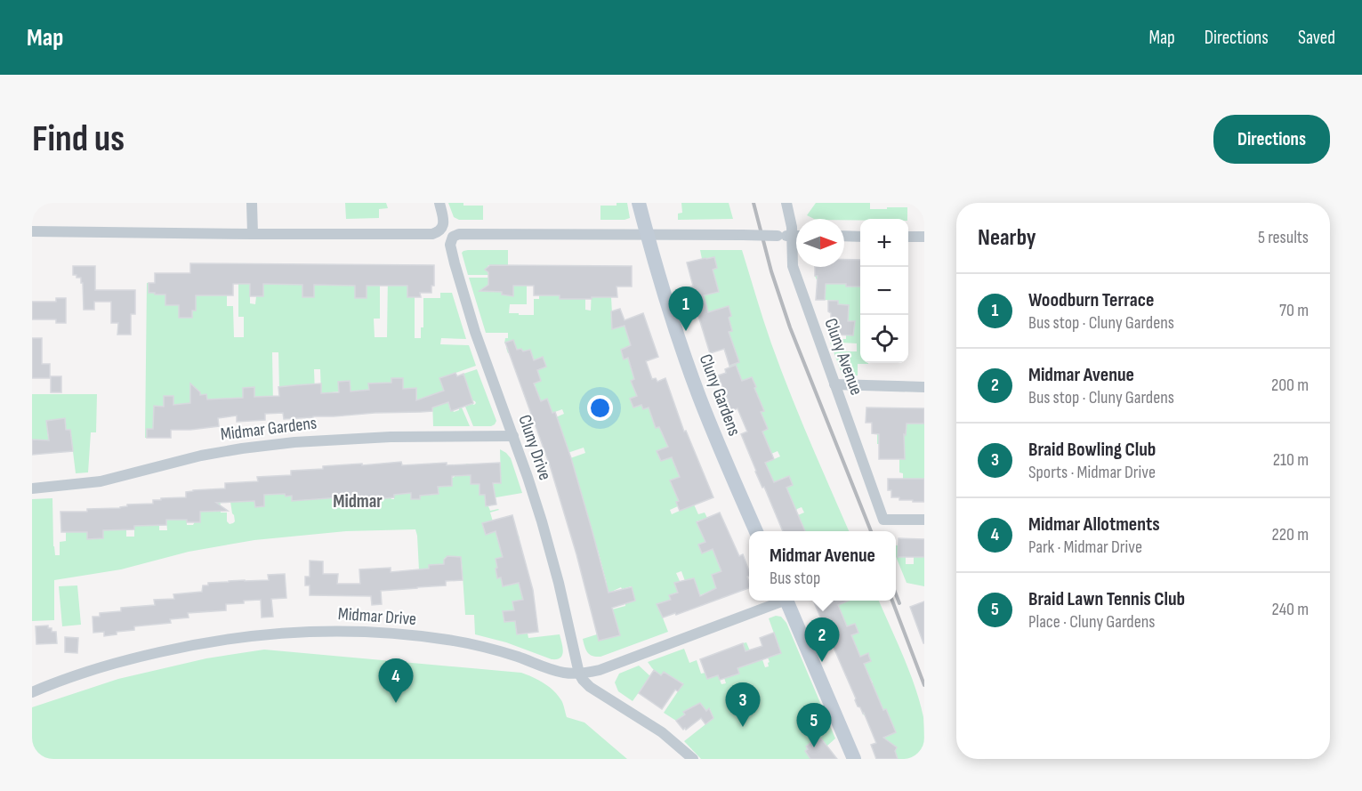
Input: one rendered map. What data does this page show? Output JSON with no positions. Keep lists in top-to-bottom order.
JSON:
{
  "streets": {
    "street": [
      "Cluny Avenue",
      "Cluny Gardens",
      "Midmar Gardens",
      "Cluny Drive",
      "Midmar Drive"
    ]
  },
  "crossings": [
    ["Cluny Gardens", "Cluny Drive"],
    ["Midmar Gardens", "Cluny Drive"],
    ["Cluny Drive", "Midmar Drive"]
  ],
  "districts": ["Midmar"],
  "north": "right",
  "page": {
    "header": "Map",
    "nav": ["Map", "Directions", "Saved"],
    "buttons": "Directions",
    "title": "Find us",
    "heading": ["Nearby", "5 results"],
    "map_buttons": ["+", "−"],
    "list": [
      {
        "mark": "1",
        "name": "Woodburn Terrace",
        "note": "Bus stop · Cluny Gardens",
        "value": "70 m"
      },
      {
        "mark": "2",
        "name": "Midmar Avenue",
        "note": "Bus stop · Cluny Gardens",
        "value": "200 m"
      },
      {
        "mark": "3",
        "name": "Braid Bowling Club",
        "note": "Sports · Midmar Drive",
        "value": "210 m"
      },
      {
        "mark": "4",
        "name": "Midmar Allotments",
        "note": "Park · Midmar Drive",
        "value": "220 m"
      },
      {
        "mark": "5",
        "name": "Braid Lawn Tennis Club",
        "note": "Place · Cluny Gardens",
        "value": "240 m"
      }
    ],
    "pins": [
      "1",
      "2",
      "4",
      "3",
      "5"
    ],
    "popup": ["Midmar Avenue", "Bus stop"]
  }
}
